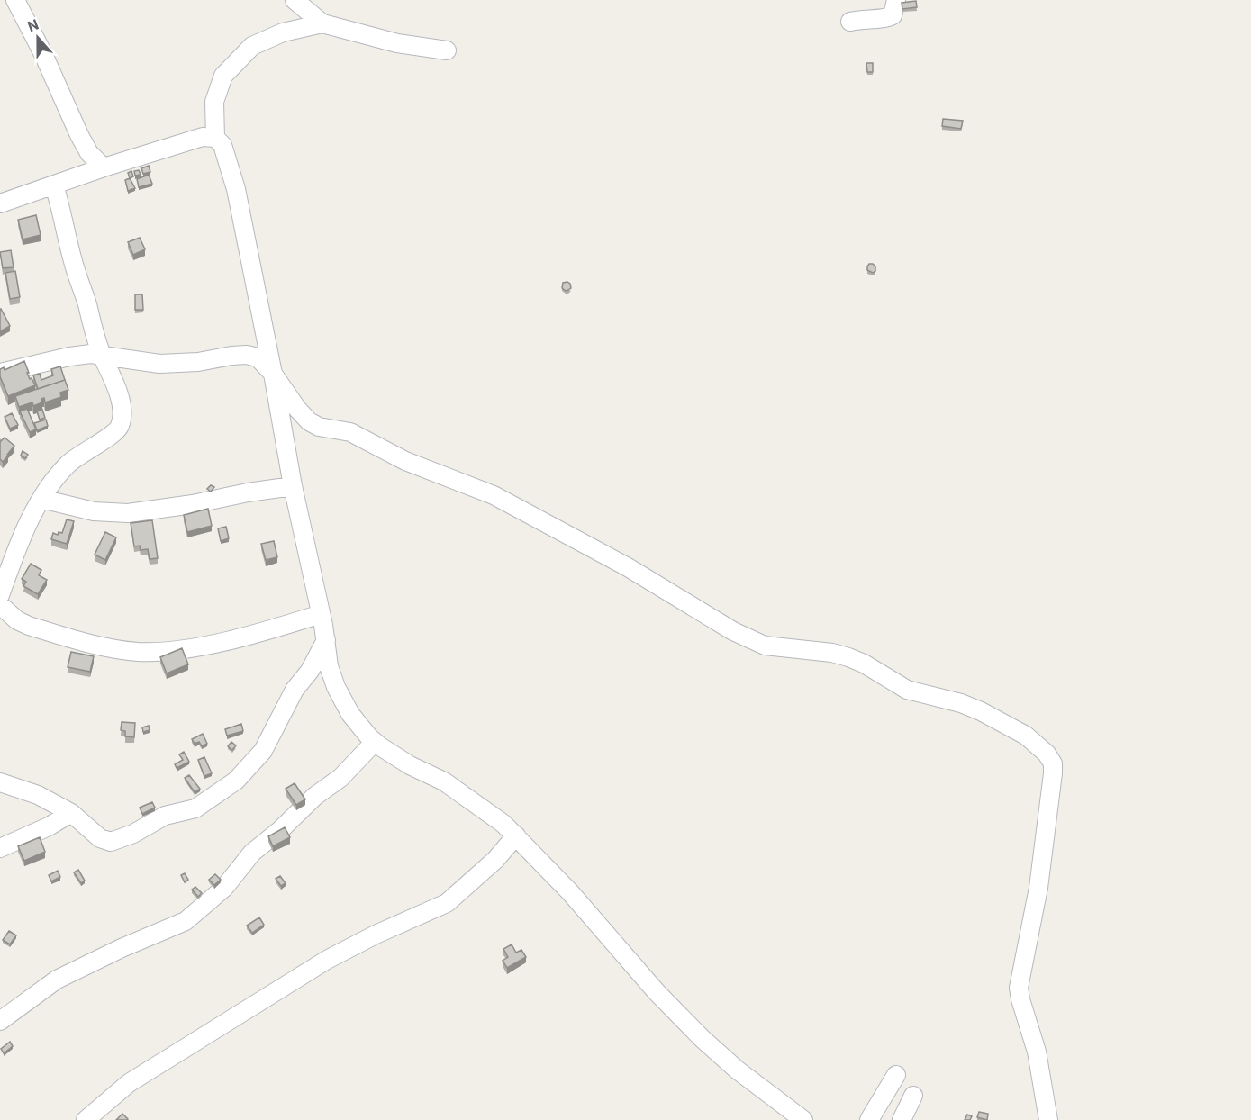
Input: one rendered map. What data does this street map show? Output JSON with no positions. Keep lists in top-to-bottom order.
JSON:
{
  "north": "top"
}
